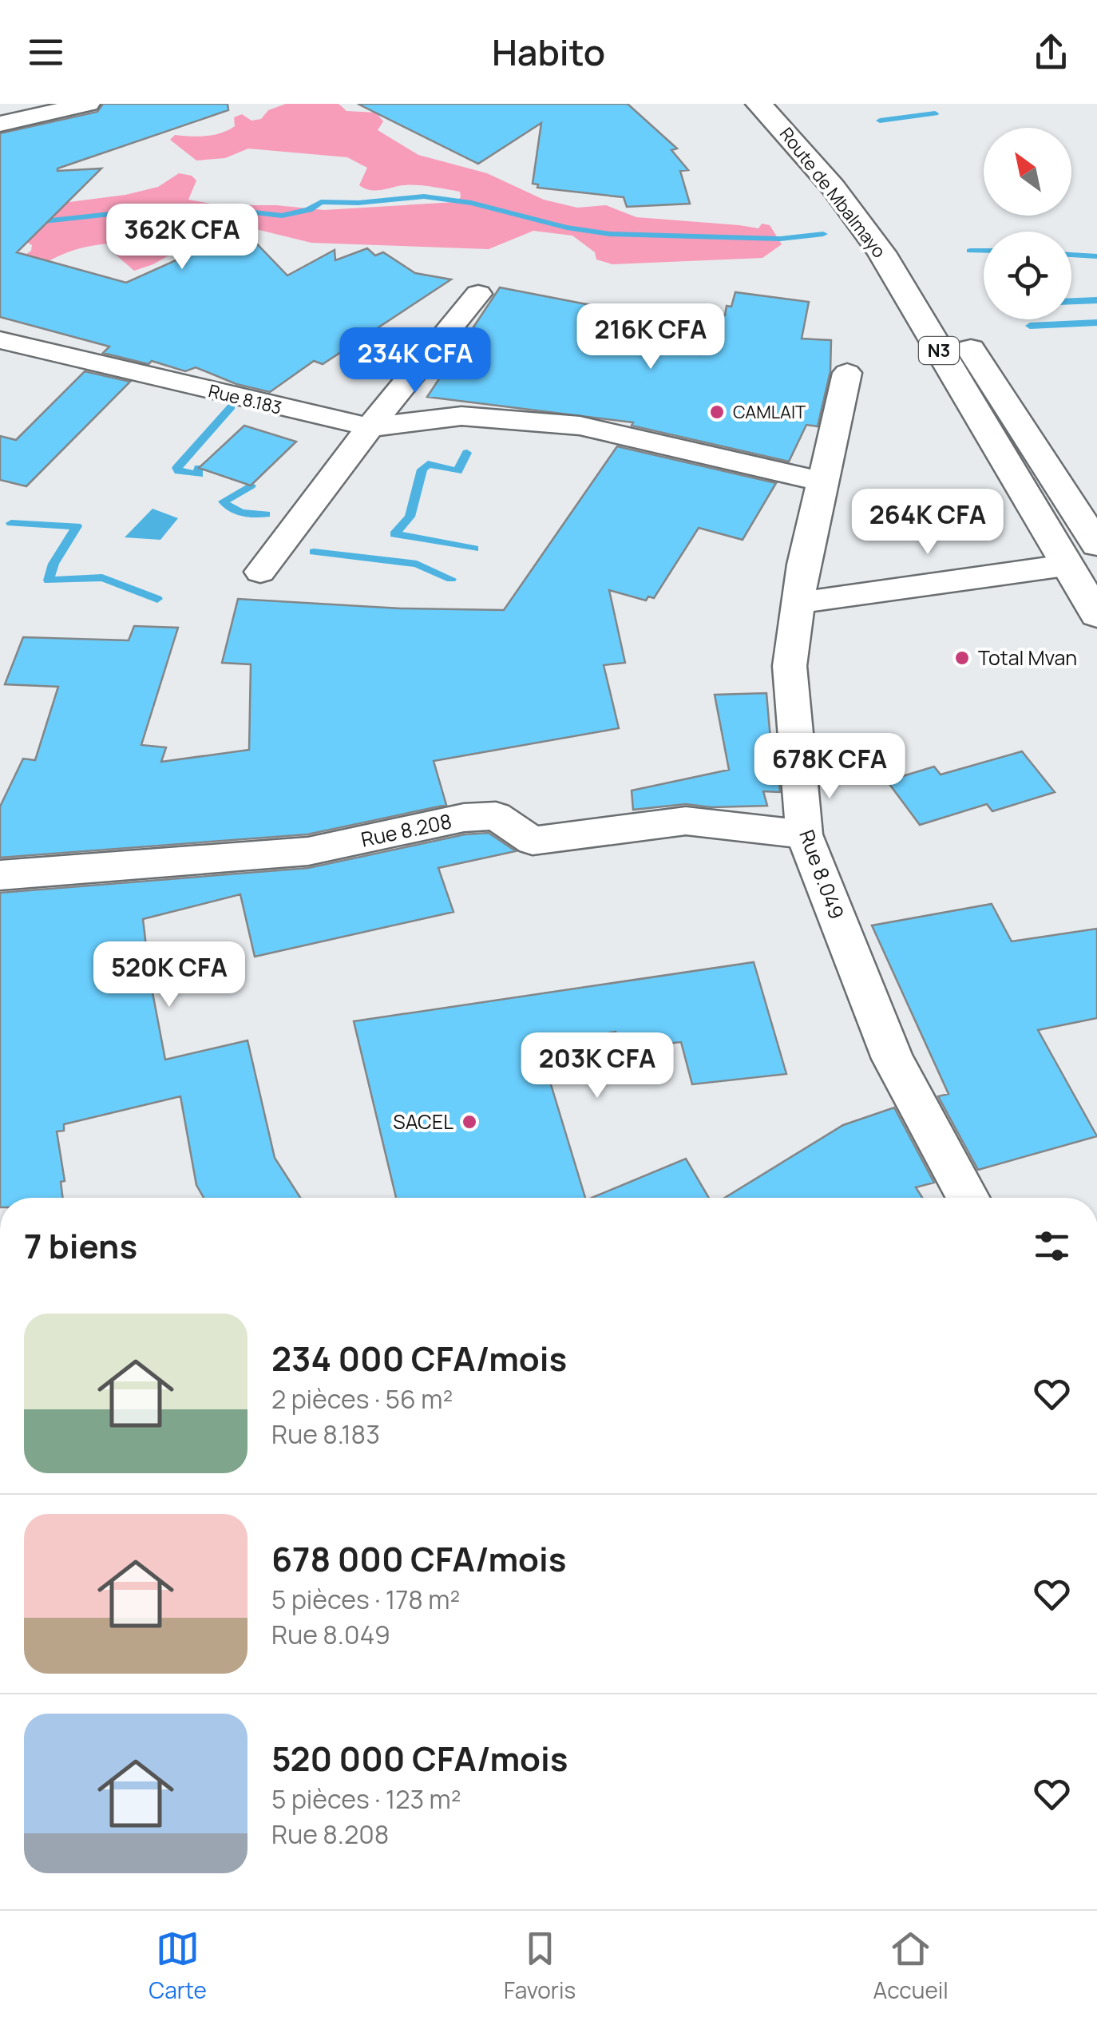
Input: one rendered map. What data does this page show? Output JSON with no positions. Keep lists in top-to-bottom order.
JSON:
{
  "streets": {
    "highway": ["Route de Mbalmayo", "N3"],
    "street": ["Rue 8.183", "Rue 8.208", "Rue 8.049"]
  },
  "crossings": [
    ["Rue 8.183", "Rue 8.049"],
    ["Rue 8.208", "Rue 8.049"]
  ],
  "places": ["CAMLAIT", "Total Mvan", "SACEL"],
  "north": "top left",
  "page": {
    "header": "Habito",
    "price": [
      "362K CFA",
      "216K CFA",
      "234K CFA",
      "264K CFA",
      "678K CFA",
      "520K CFA",
      "203K CFA"
    ],
    "heading": "7 biens",
    "list": [
      {
        "name": "234 000 CFA/mois",
        "note": "2 pièces · 56 m² · Rue 8.183"
      },
      {
        "name": "678 000 CFA/mois",
        "note": "5 pièces · 178 m² · Rue 8.049"
      },
      {
        "name": "520 000 CFA/mois",
        "note": "5 pièces · 123 m² · Rue 8.208"
      }
    ],
    "tabs": ["Carte", "Favoris", "Accueil"]
  }
}
